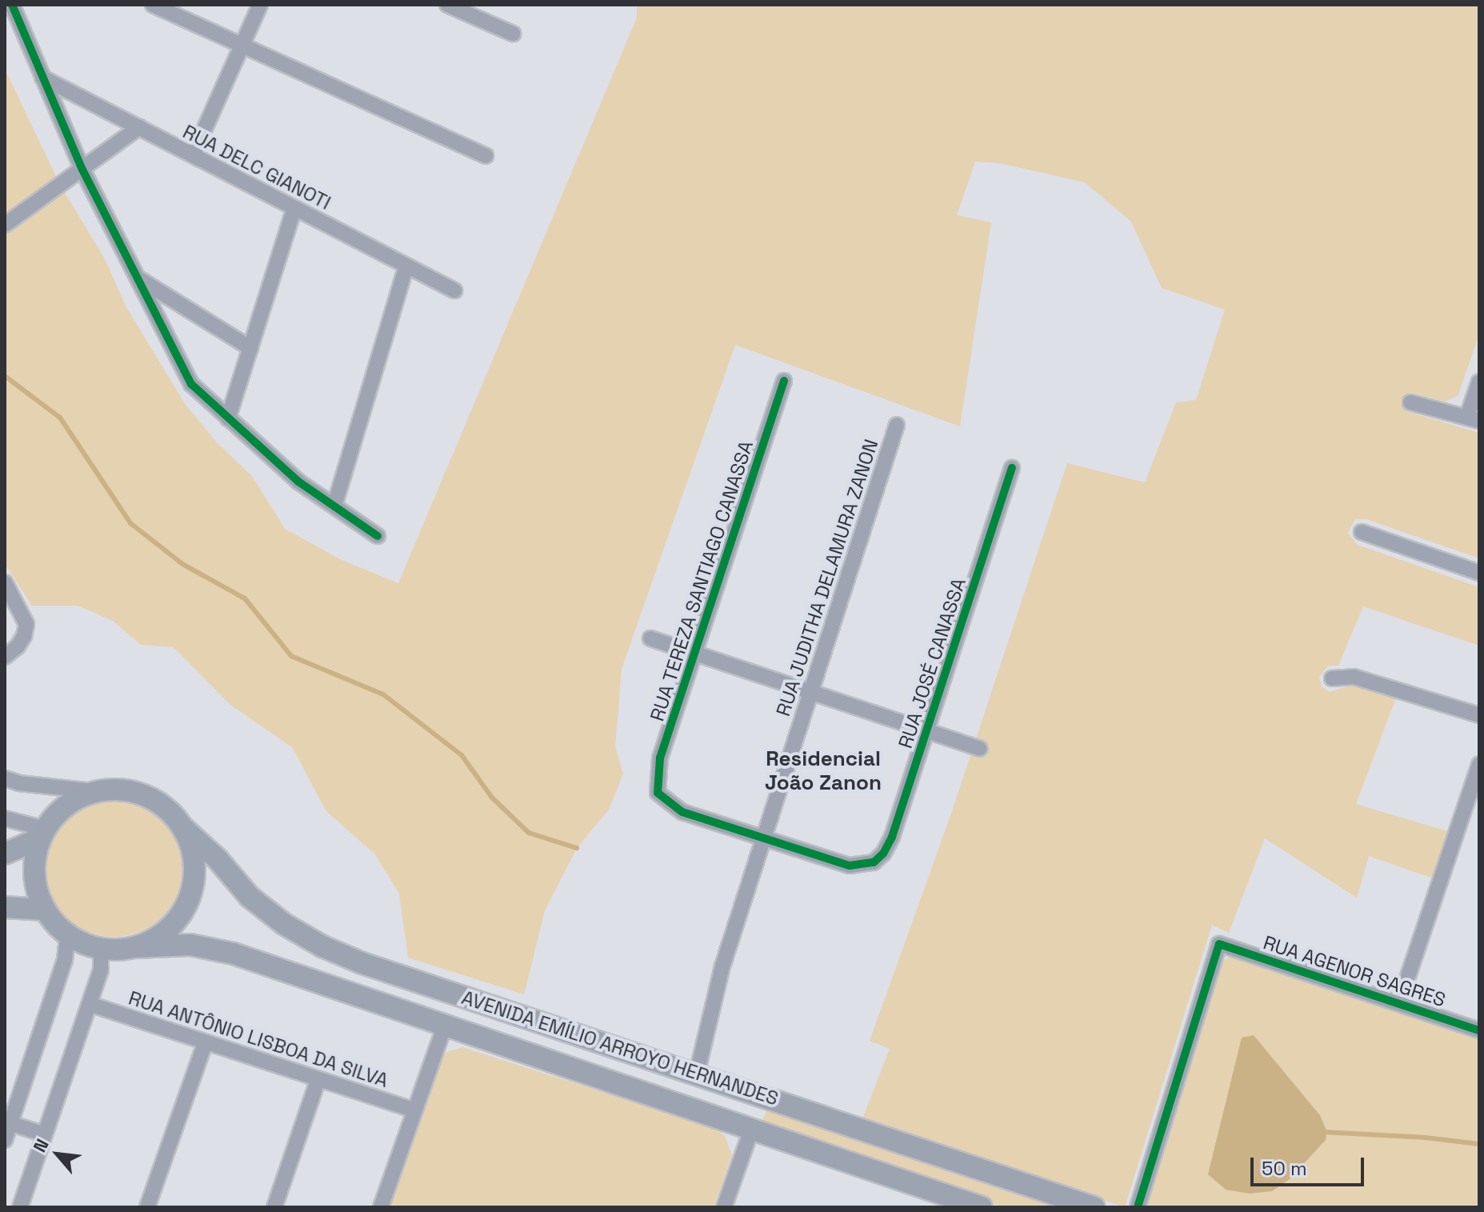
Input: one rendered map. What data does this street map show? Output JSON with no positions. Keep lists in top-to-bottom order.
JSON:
{
  "streets": {
    "main road": ["AVENIDA EMÍLIO ARROYO HERNANDES"],
    "street": [
      "RUA DELC GIANOTI",
      "RUA JUDITHA DELAMURA ZANON",
      "RUA TEREZA SANTIAGO CANASSA",
      "RUA JOSÉ CANASSA",
      "RUA AGENOR SAGRES",
      "RUA ANTÔNIO LISBOA DA SILVA"
    ]
  },
  "crossings": [
    ["RUA JUDITHA DELAMURA ZANON", "RUA TEREZA SANTIAGO CANASSA"],
    ["RUA JUDITHA DELAMURA ZANON", "RUA JOSÉ CANASSA"],
    ["RUA JUDITHA DELAMURA ZANON", "AVENIDA EMÍLIO ARROYO HERNANDES"],
    ["RUA TEREZA SANTIAGO CANASSA", "RUA JOSÉ CANASSA"]
  ],
  "districts": ["Residencial João Zanon"],
  "scale_bar": "50 m",
  "north": "top left"
}
